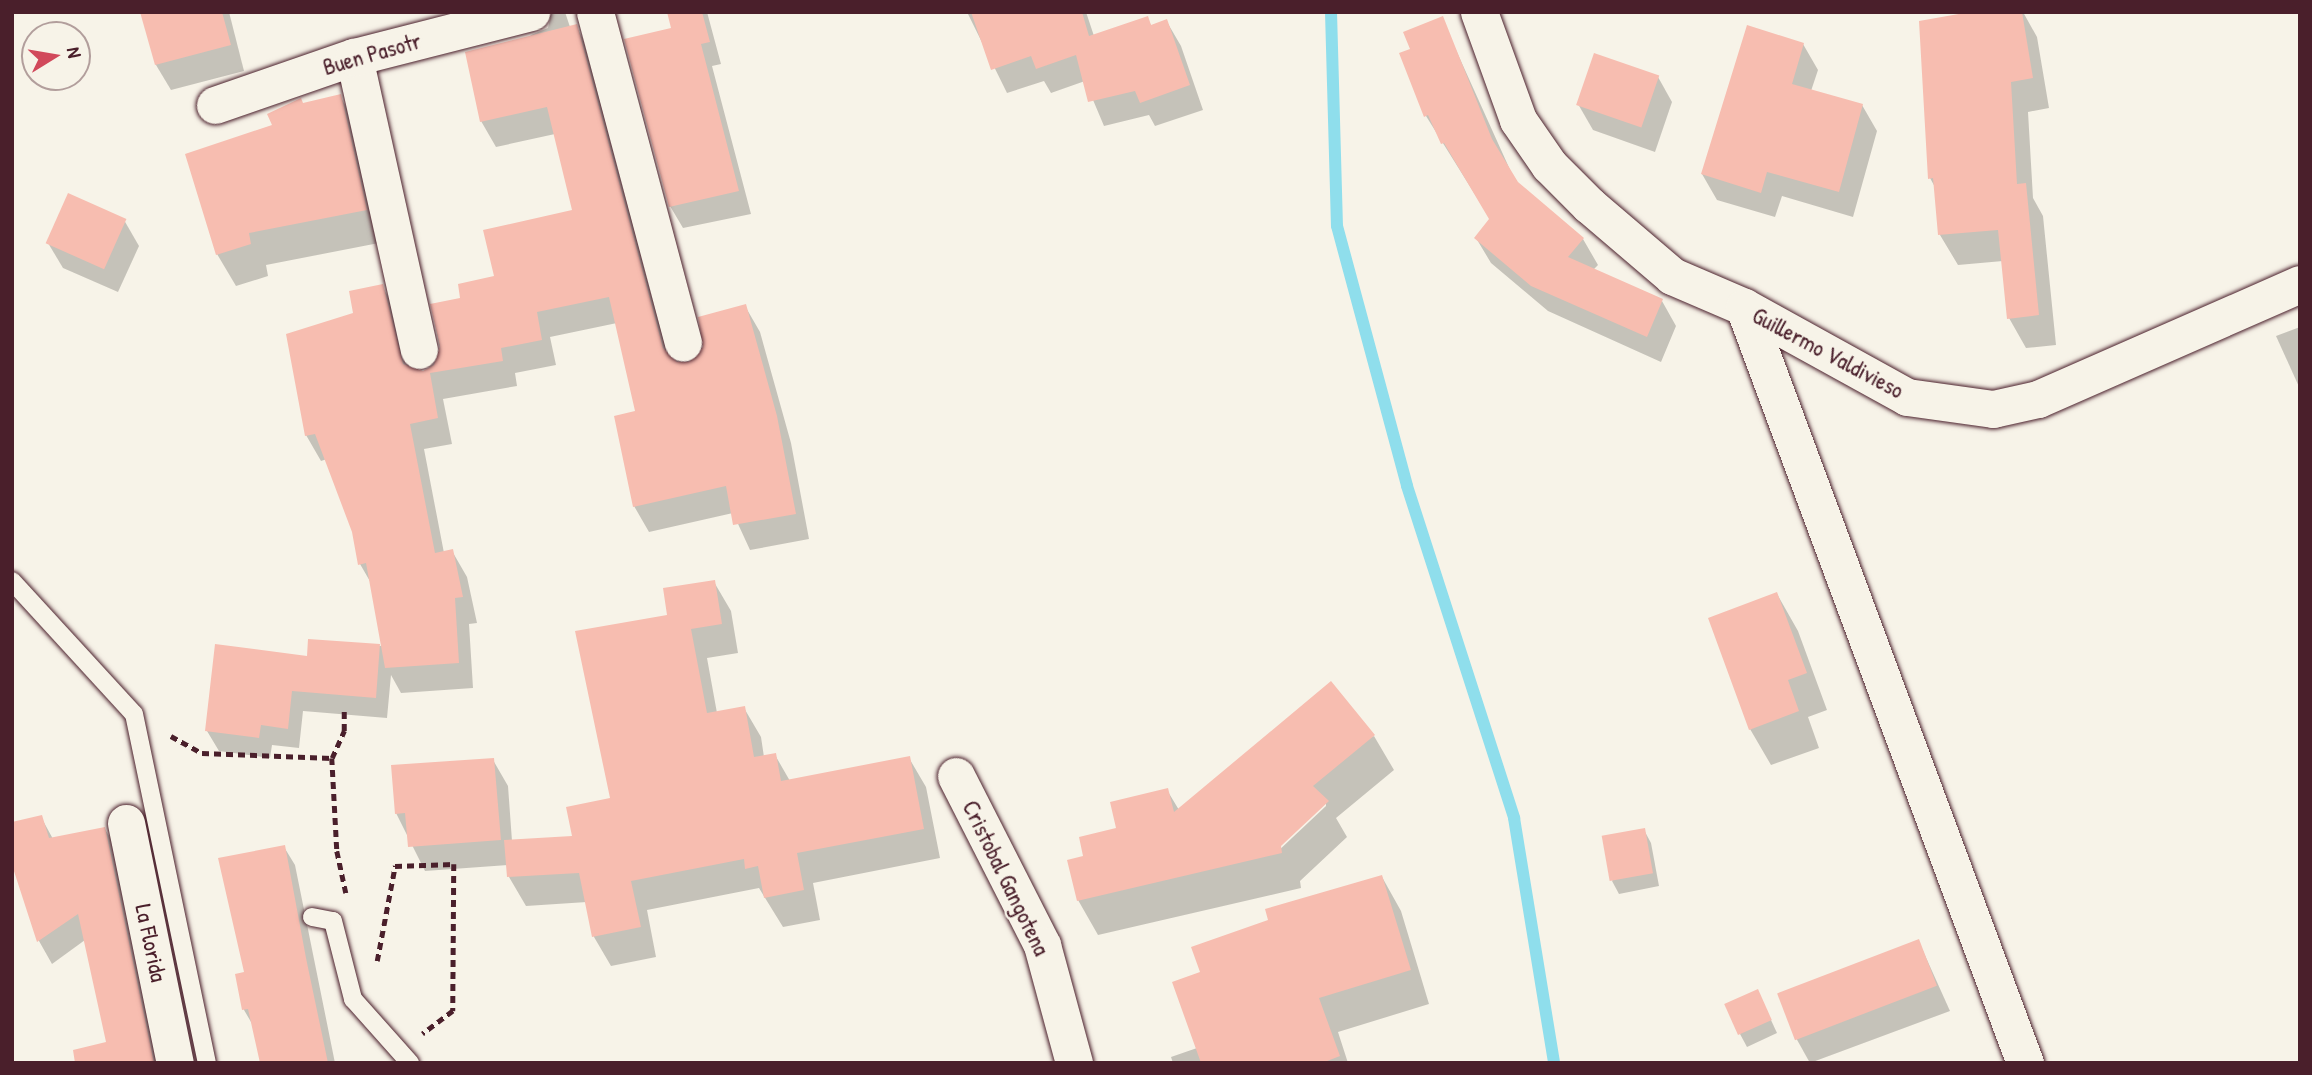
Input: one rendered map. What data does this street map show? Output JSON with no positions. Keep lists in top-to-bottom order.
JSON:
{
  "streets": {
    "street": [
      "Buen Pasotr",
      "Guillermo Valdivieso",
      "Cristobal Gangotena",
      "La Florida"
    ]
  },
  "north": "right"
}
